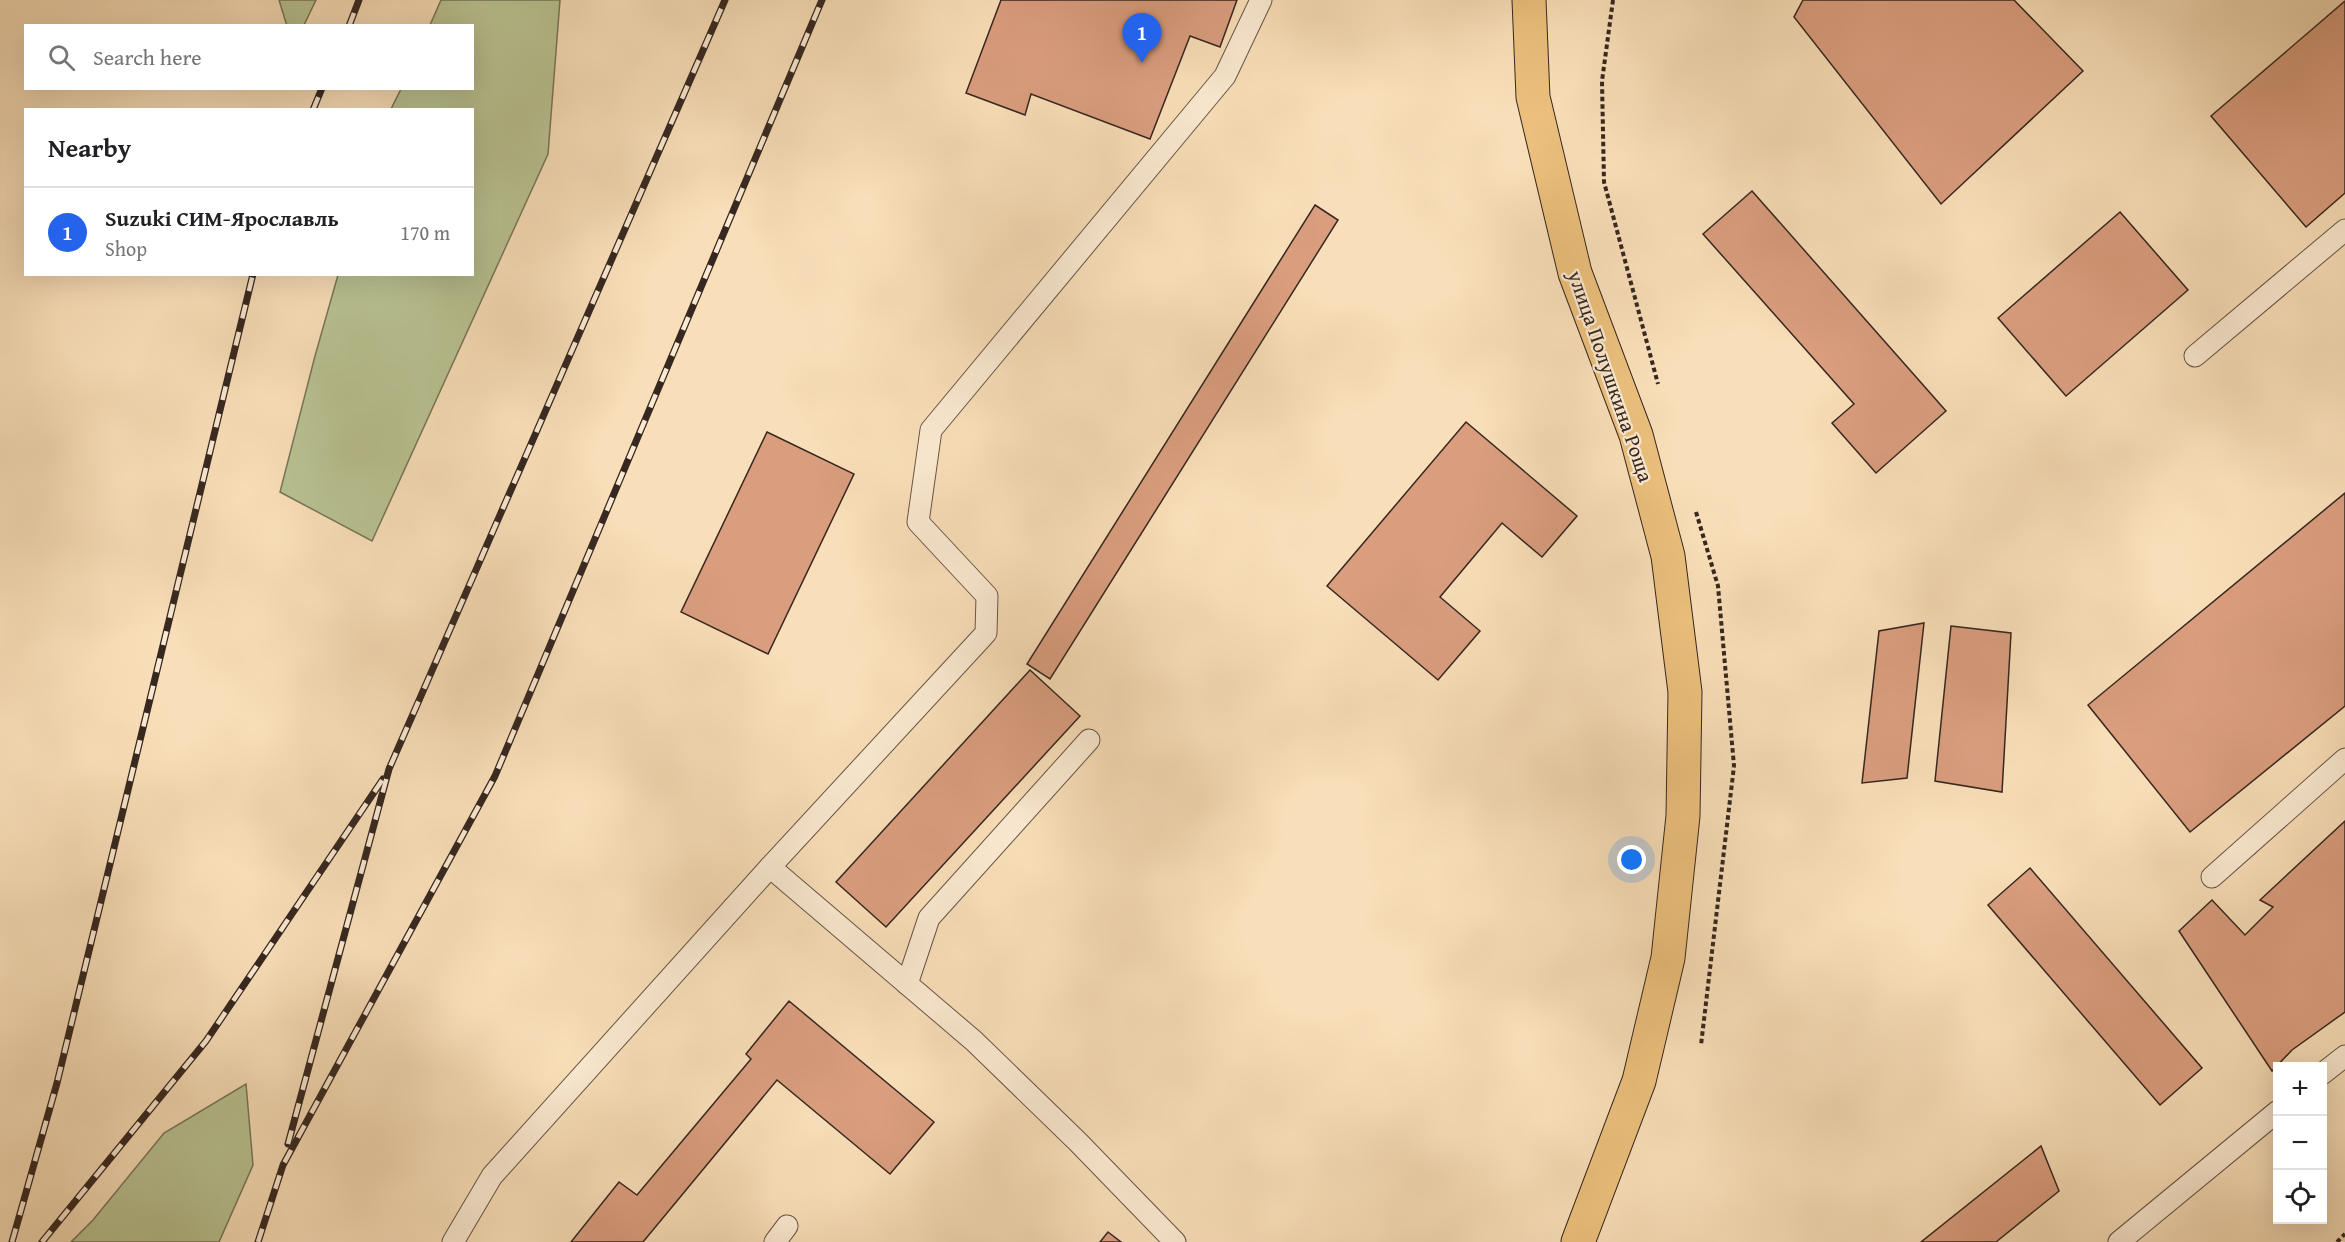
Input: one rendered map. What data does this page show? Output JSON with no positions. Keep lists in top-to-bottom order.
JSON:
{
  "streets": {
    "main road": ["улица Полушкина Роща"]
  },
  "page": {
    "pins": "1",
    "search": "Search here",
    "heading": "Nearby",
    "list": [
      {
        "mark": "1",
        "name": "Suzuki СИМ-Ярославль",
        "note": "Shop",
        "value": "170 m"
      }
    ],
    "map_buttons": ["+", "−"]
  }
}
